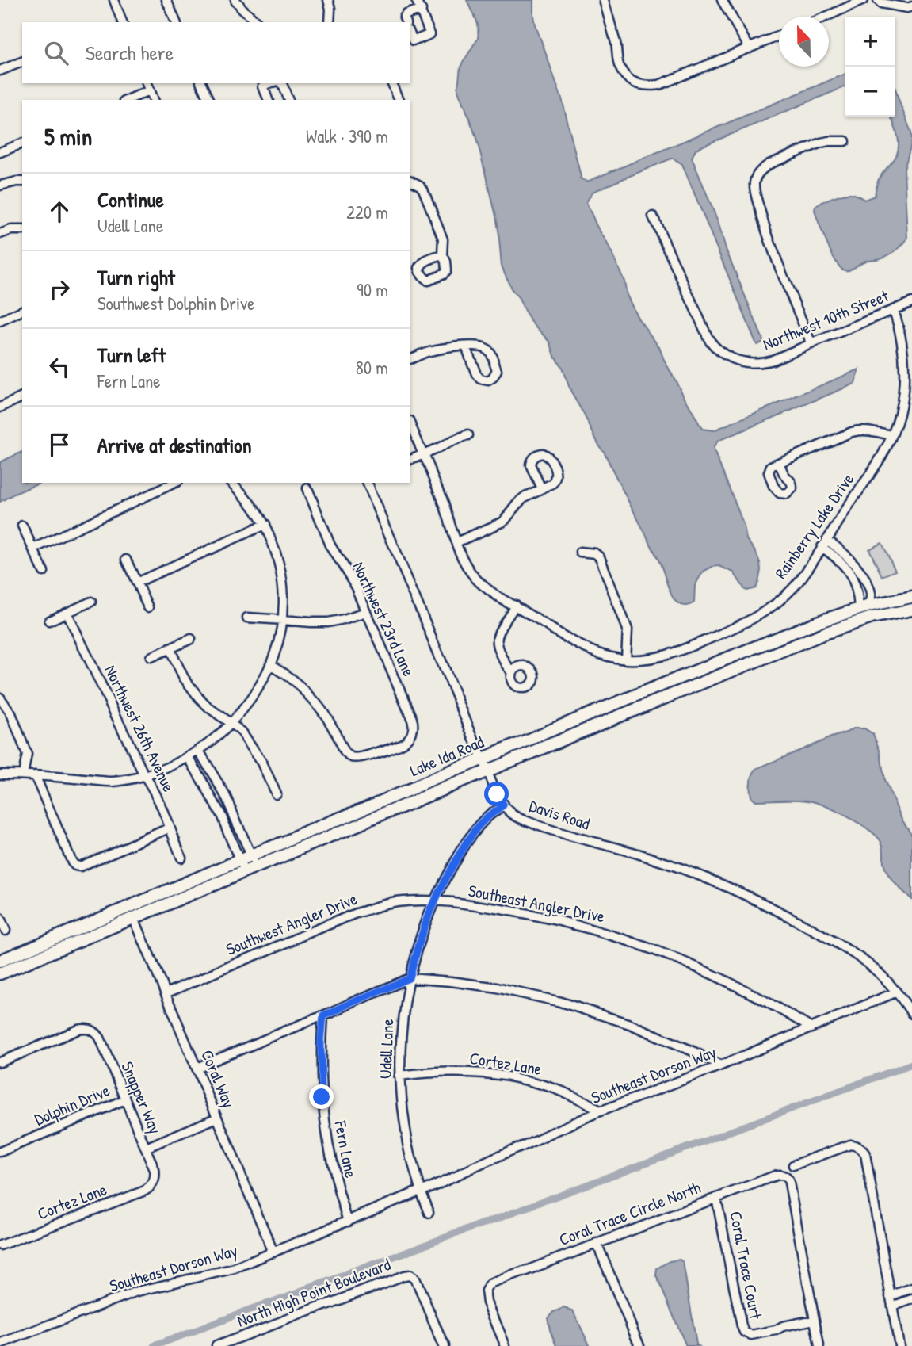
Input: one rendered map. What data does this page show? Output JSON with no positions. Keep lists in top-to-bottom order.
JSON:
{
  "streets": {
    "street": [
      "Northwest 10th Street",
      "Rainberry Lake Drive",
      "Northwest 23rd Lane",
      "Northwest 26th Avenue",
      "Lake Ida Road",
      "Davis Road",
      "Southeast Angler Drive",
      "Southwest Angler Drive",
      "Udell Lane",
      "Cortez Lane",
      "Southeast Dorson Way",
      "Coral Way",
      "Snapper Way",
      "Dolphin Drive",
      "Fern Lane",
      "Coral Trace Circle North",
      "Coral Trace Court",
      "North High Point Boulevard"
    ]
  },
  "crossings": [
    ["Northwest 10th Street", "Rainberry Lake Drive"],
    ["Lake Ida Road", "Coral Way"],
    ["Davis Road", "Udell Lane"],
    ["Davis Road", "Southeast Dorson Way"],
    ["Southeast Angler Drive", "Southwest Angler Drive"],
    ["Southeast Angler Drive", "Udell Lane"],
    ["Southeast Angler Drive", "Southeast Dorson Way"],
    ["Southwest Angler Drive", "Udell Lane"],
    ["Southwest Angler Drive", "Coral Way"],
    ["Udell Lane", "Cortez Lane"],
    ["Udell Lane", "Southeast Dorson Way"],
    ["Cortez Lane", "Southeast Dorson Way"],
    ["Cortez Lane", "Snapper Way"],
    ["Southeast Dorson Way", "Coral Way"],
    ["Southeast Dorson Way", "Fern Lane"],
    ["Snapper Way", "Dolphin Drive"],
    ["Coral Trace Circle North", "Coral Trace Court"]
  ],
  "north": "top",
  "page": {
    "map_buttons": ["+", "−"],
    "search": "Search here",
    "heading": ["5 min", "Walk · 390 m"],
    "list": [
      ["Continue", "Udell Lane", "220 m"],
      ["Turn right", "Southwest Dolphin Drive", "90 m"],
      ["Turn left", "Fern Lane", "80 m"],
      "Arrive at destination"
    ]
  }
}
